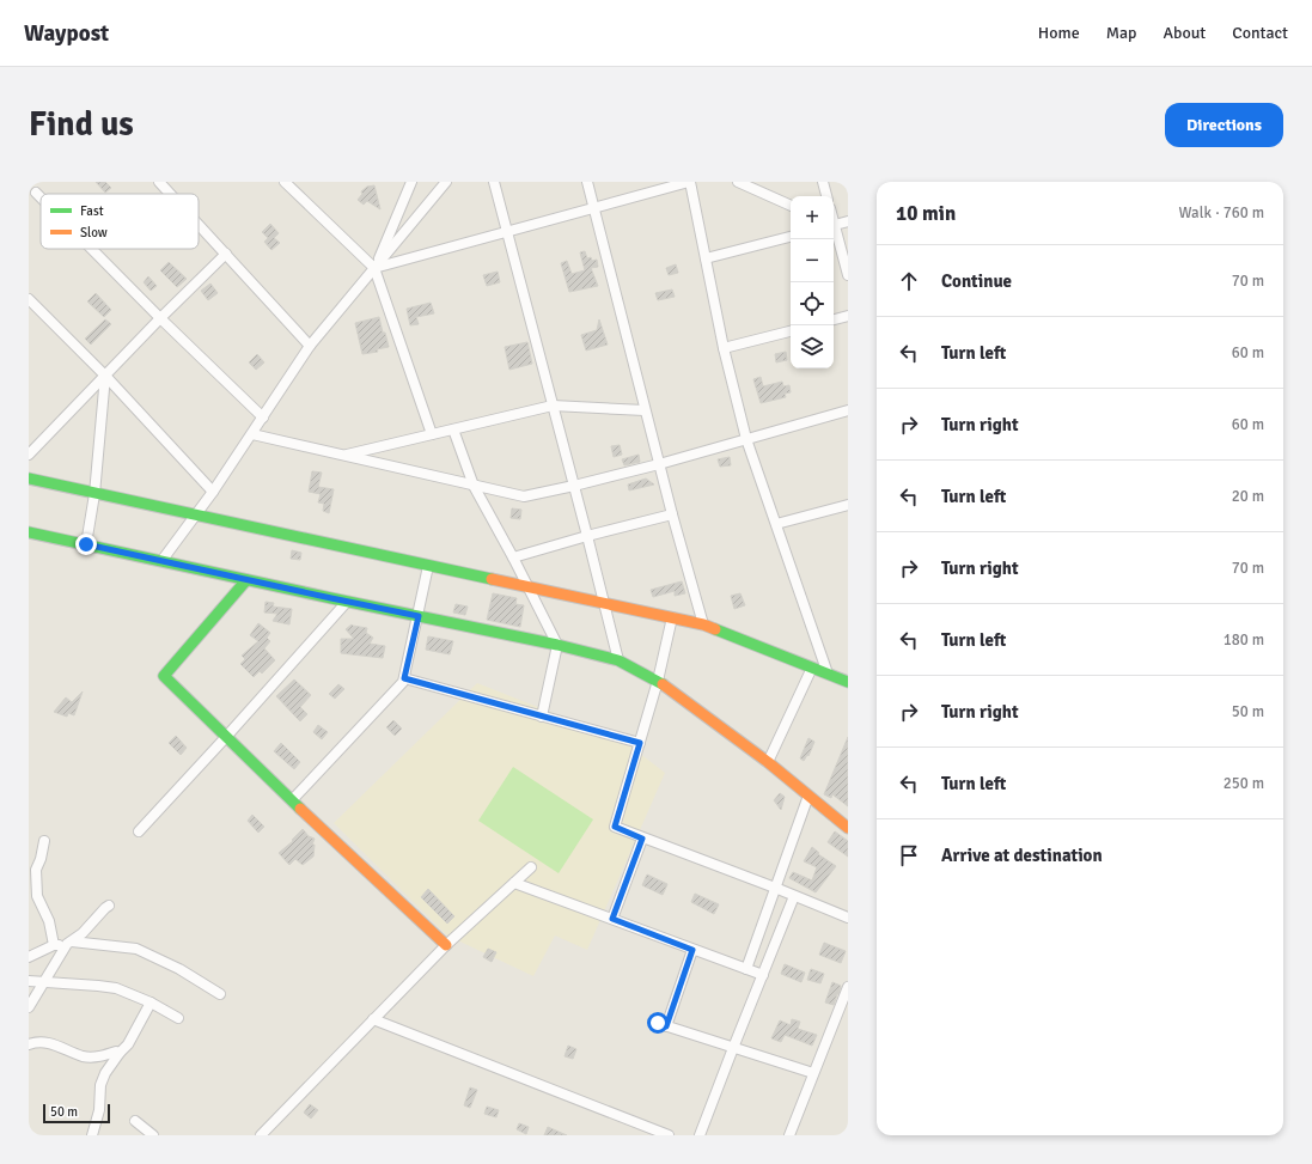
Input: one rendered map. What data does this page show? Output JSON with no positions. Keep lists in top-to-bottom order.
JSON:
{
  "legend": ["Fast", "Slow"],
  "scale_bar": "50 m",
  "page": {
    "header": "Waypost",
    "nav": [
      "Home",
      "Map",
      "About",
      "Contact"
    ],
    "buttons": "Directions",
    "title": "Find us",
    "heading": ["10 min", "Walk · 760 m"],
    "map_buttons": ["+", "−"],
    "list": [
      ["Continue", "70 m"],
      ["Turn left", "60 m"],
      ["Turn right", "60 m"],
      ["Turn left", "20 m"],
      ["Turn right", "70 m"],
      ["Turn left", "180 m"],
      ["Turn right", "50 m"],
      ["Turn left", "250 m"],
      "Arrive at destination"
    ],
    "scale": "50 m"
  }
}
